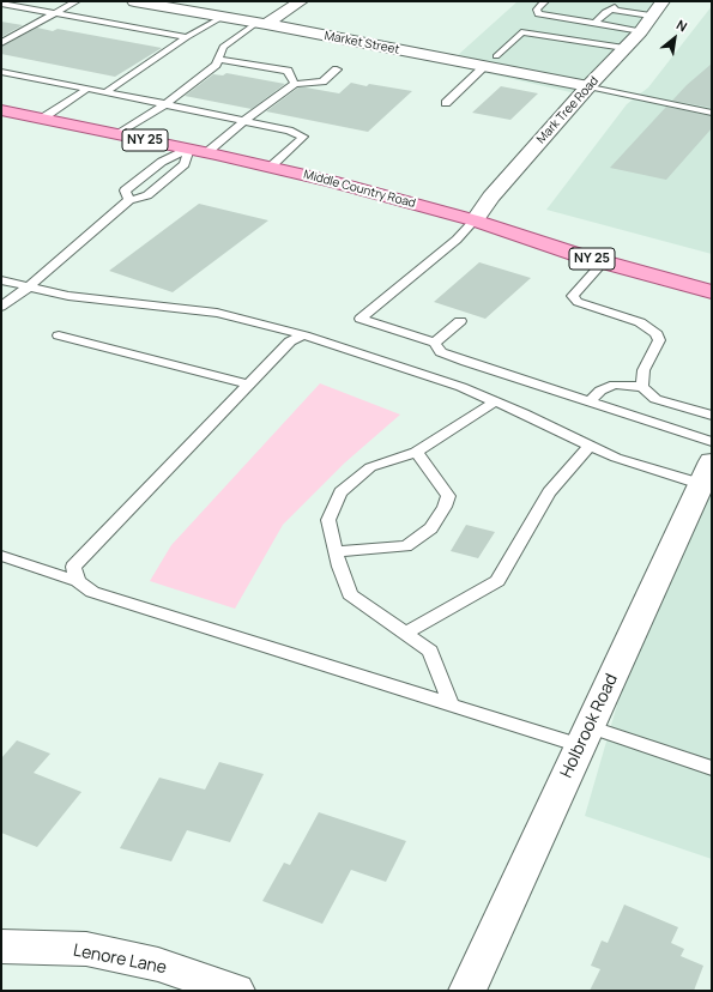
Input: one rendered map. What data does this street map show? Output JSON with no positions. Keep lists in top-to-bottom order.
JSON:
{
  "streets": {
    "main road": ["NY 25", "Middle Country Road"],
    "street": [
      "Market Street",
      "Mark Tree Road",
      "Holbrook Road",
      "Lenore Lane"
    ]
  },
  "crossings": [
    ["Market Street", "Mark Tree Road"],
    ["Mark Tree Road", "Middle Country Road"]
  ],
  "north": "top right"
}
